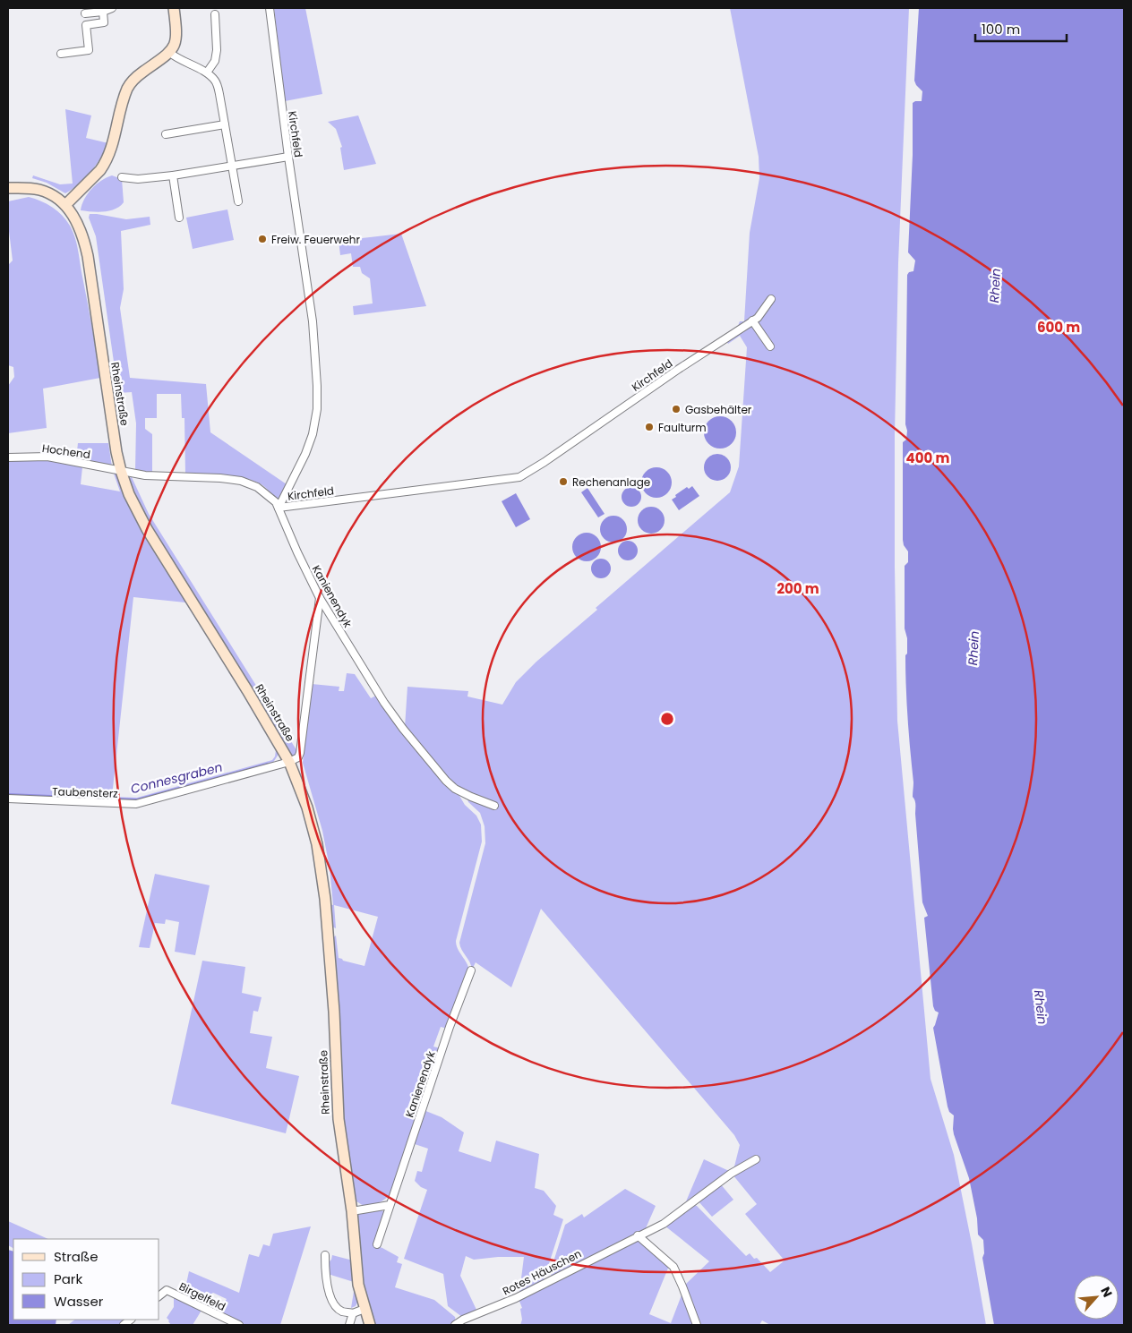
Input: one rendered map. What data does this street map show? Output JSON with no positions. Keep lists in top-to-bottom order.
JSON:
{
  "streets": {
    "main road": ["Rheinstraße"],
    "street": [
      "Kirchfeld",
      "Hochend",
      "Kanienendyk",
      "Taubensterz",
      "Rotes Häuschen",
      "Birgelfeld"
    ]
  },
  "crossings": [
    ["Kirchfeld", "Kanienendyk"],
    ["Rheinstraße", "Hochend"],
    ["Rheinstraße", "Kanienendyk"],
    ["Rheinstraße", "Taubensterz"],
    ["Hochend", "Kanienendyk"]
  ],
  "water": ["Rhein", "Connesgraben"],
  "places": [
    "Freiw. Feuerwehr",
    "Gasbehälter",
    "Faulturm",
    "Rechenanlage"
  ],
  "legend": ["Straße", "Park", "Wasser"],
  "scale_bar": "100 m",
  "north": "top right",
  "rings": ["600 m", "400 m", "200 m"]
}
